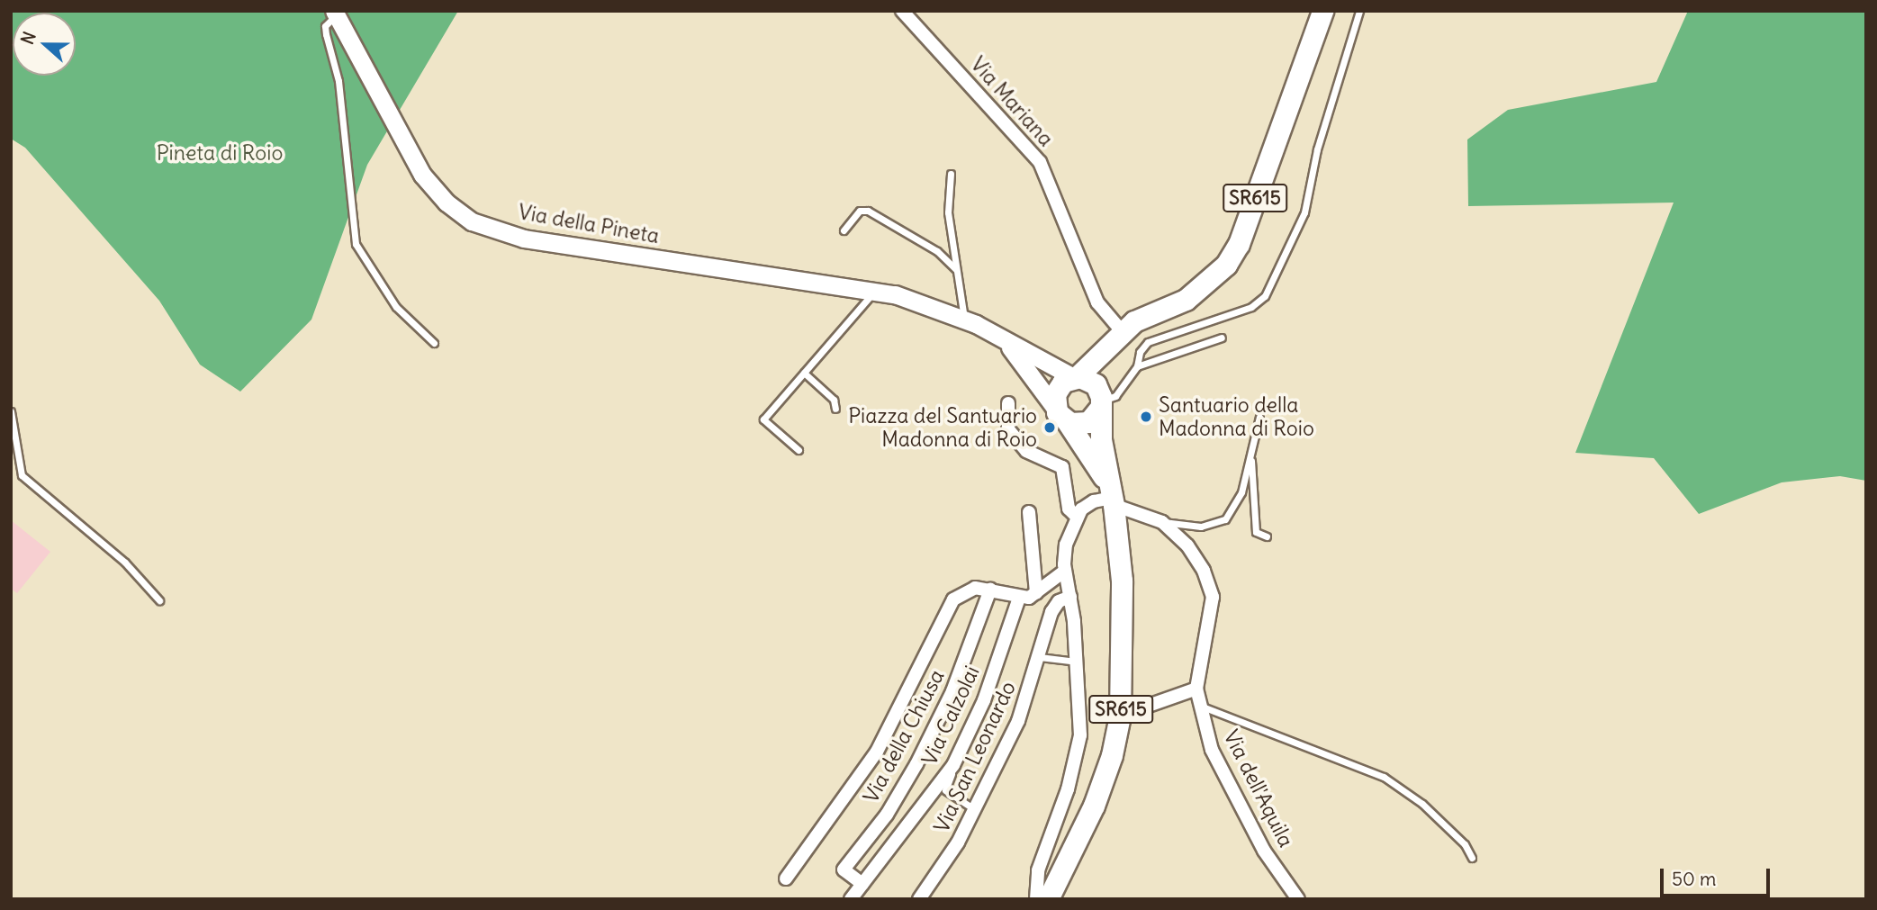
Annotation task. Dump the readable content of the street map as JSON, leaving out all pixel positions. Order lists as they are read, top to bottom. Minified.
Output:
{"streets":{"main road":["SR615","Via della Pineta"],"street":["Via Mariana","Via Calzolai","Via della Chiusa","Via San Leonardo","Via dell'Aquila"]},"crossings":[["Via Mariana","SR615"],["SR615","Via della Pineta"],["SR615","Via dell'Aquila"],["Via Calzolai","Via della Chiusa"]],"parks":["Pineta di Roio"],"places":["Santuario della Madonna di Roio","Piazza del Santuario Madonna di Roio"],"scale_bar":"50 m","north":"left"}
